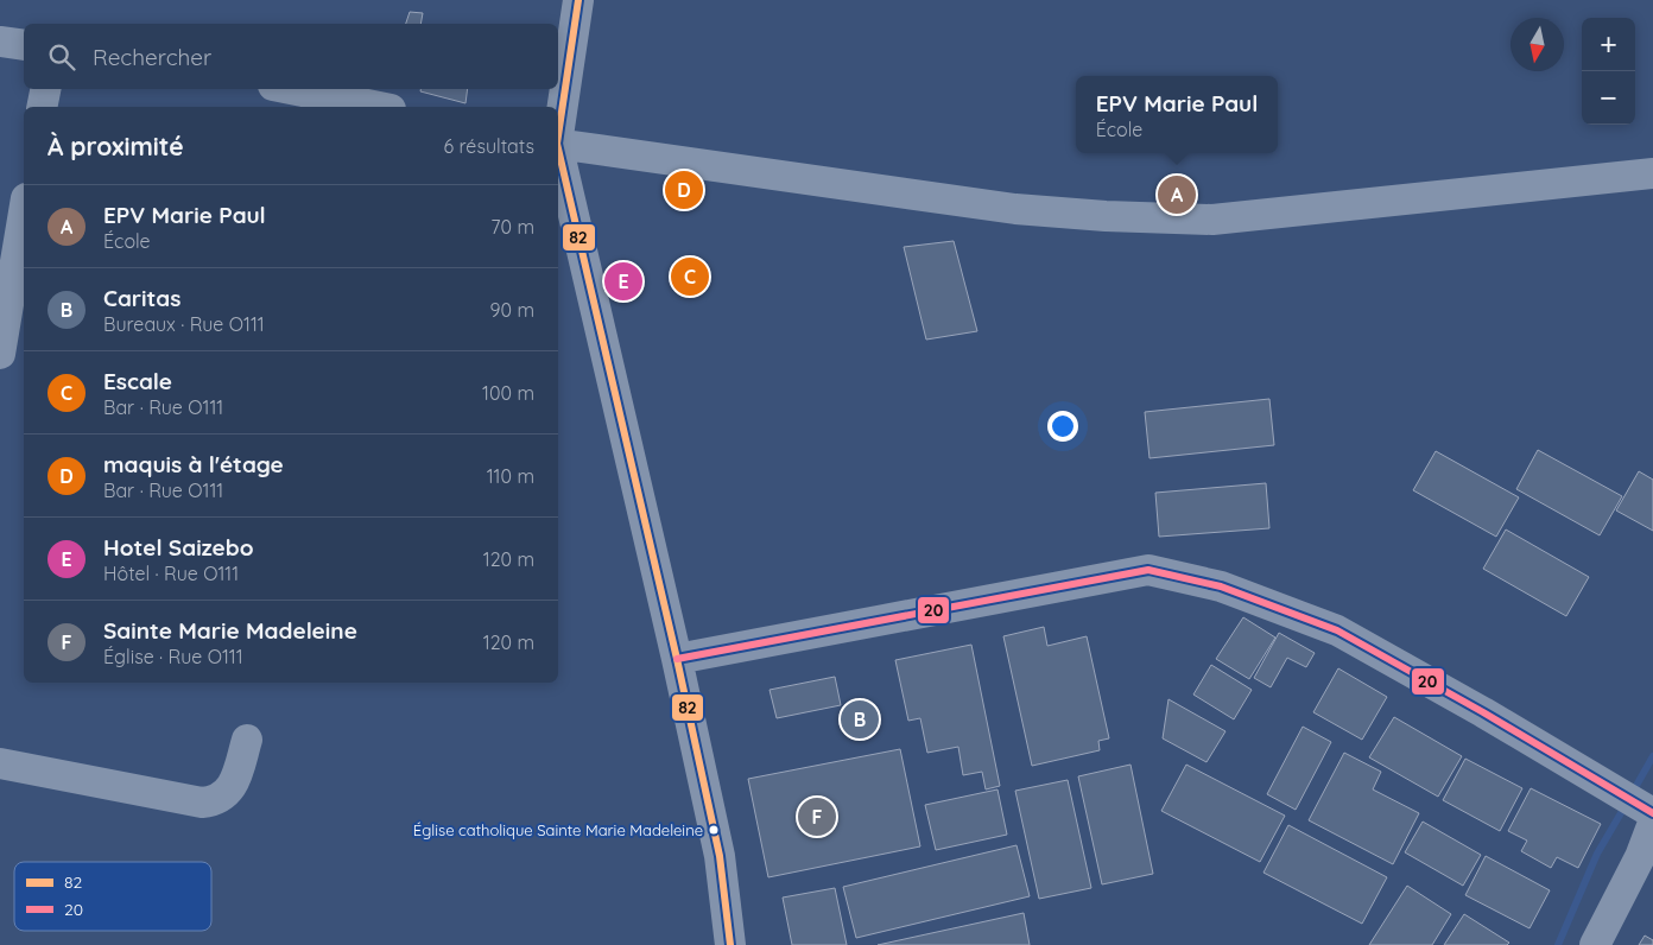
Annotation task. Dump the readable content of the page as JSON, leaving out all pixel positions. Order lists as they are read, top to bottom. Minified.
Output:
{"places":["Église catholique Sainte Marie Madeleine"],"lines":["transit line 82","transit line 20"],"legend":["82","20"],"north":"bottom","page":{"map_buttons":["+","−"],"search":"Rechercher","popup":["EPV Marie Paul","École"],"heading":["À proximité","6 résultats"],"pins":["D","A","C","E","B","F"],"list":[{"mark":"A","name":"EPV Marie Paul","note":"École","value":"70 m"},{"mark":"B","name":"Caritas","note":"Bureaux · Rue O111","value":"90 m"},{"mark":"C","name":"Escale","note":"Bar · Rue O111","value":"100 m"},{"mark":"D","name":"maquis à l'étage","note":"Bar · Rue O111","value":"110 m"},{"mark":"E","name":"Hotel Saizebo","note":"Hôtel · Rue O111","value":"120 m"},{"mark":"F","name":"Sainte Marie Madeleine","note":"Église · Rue O111","value":"120 m"}]}}
